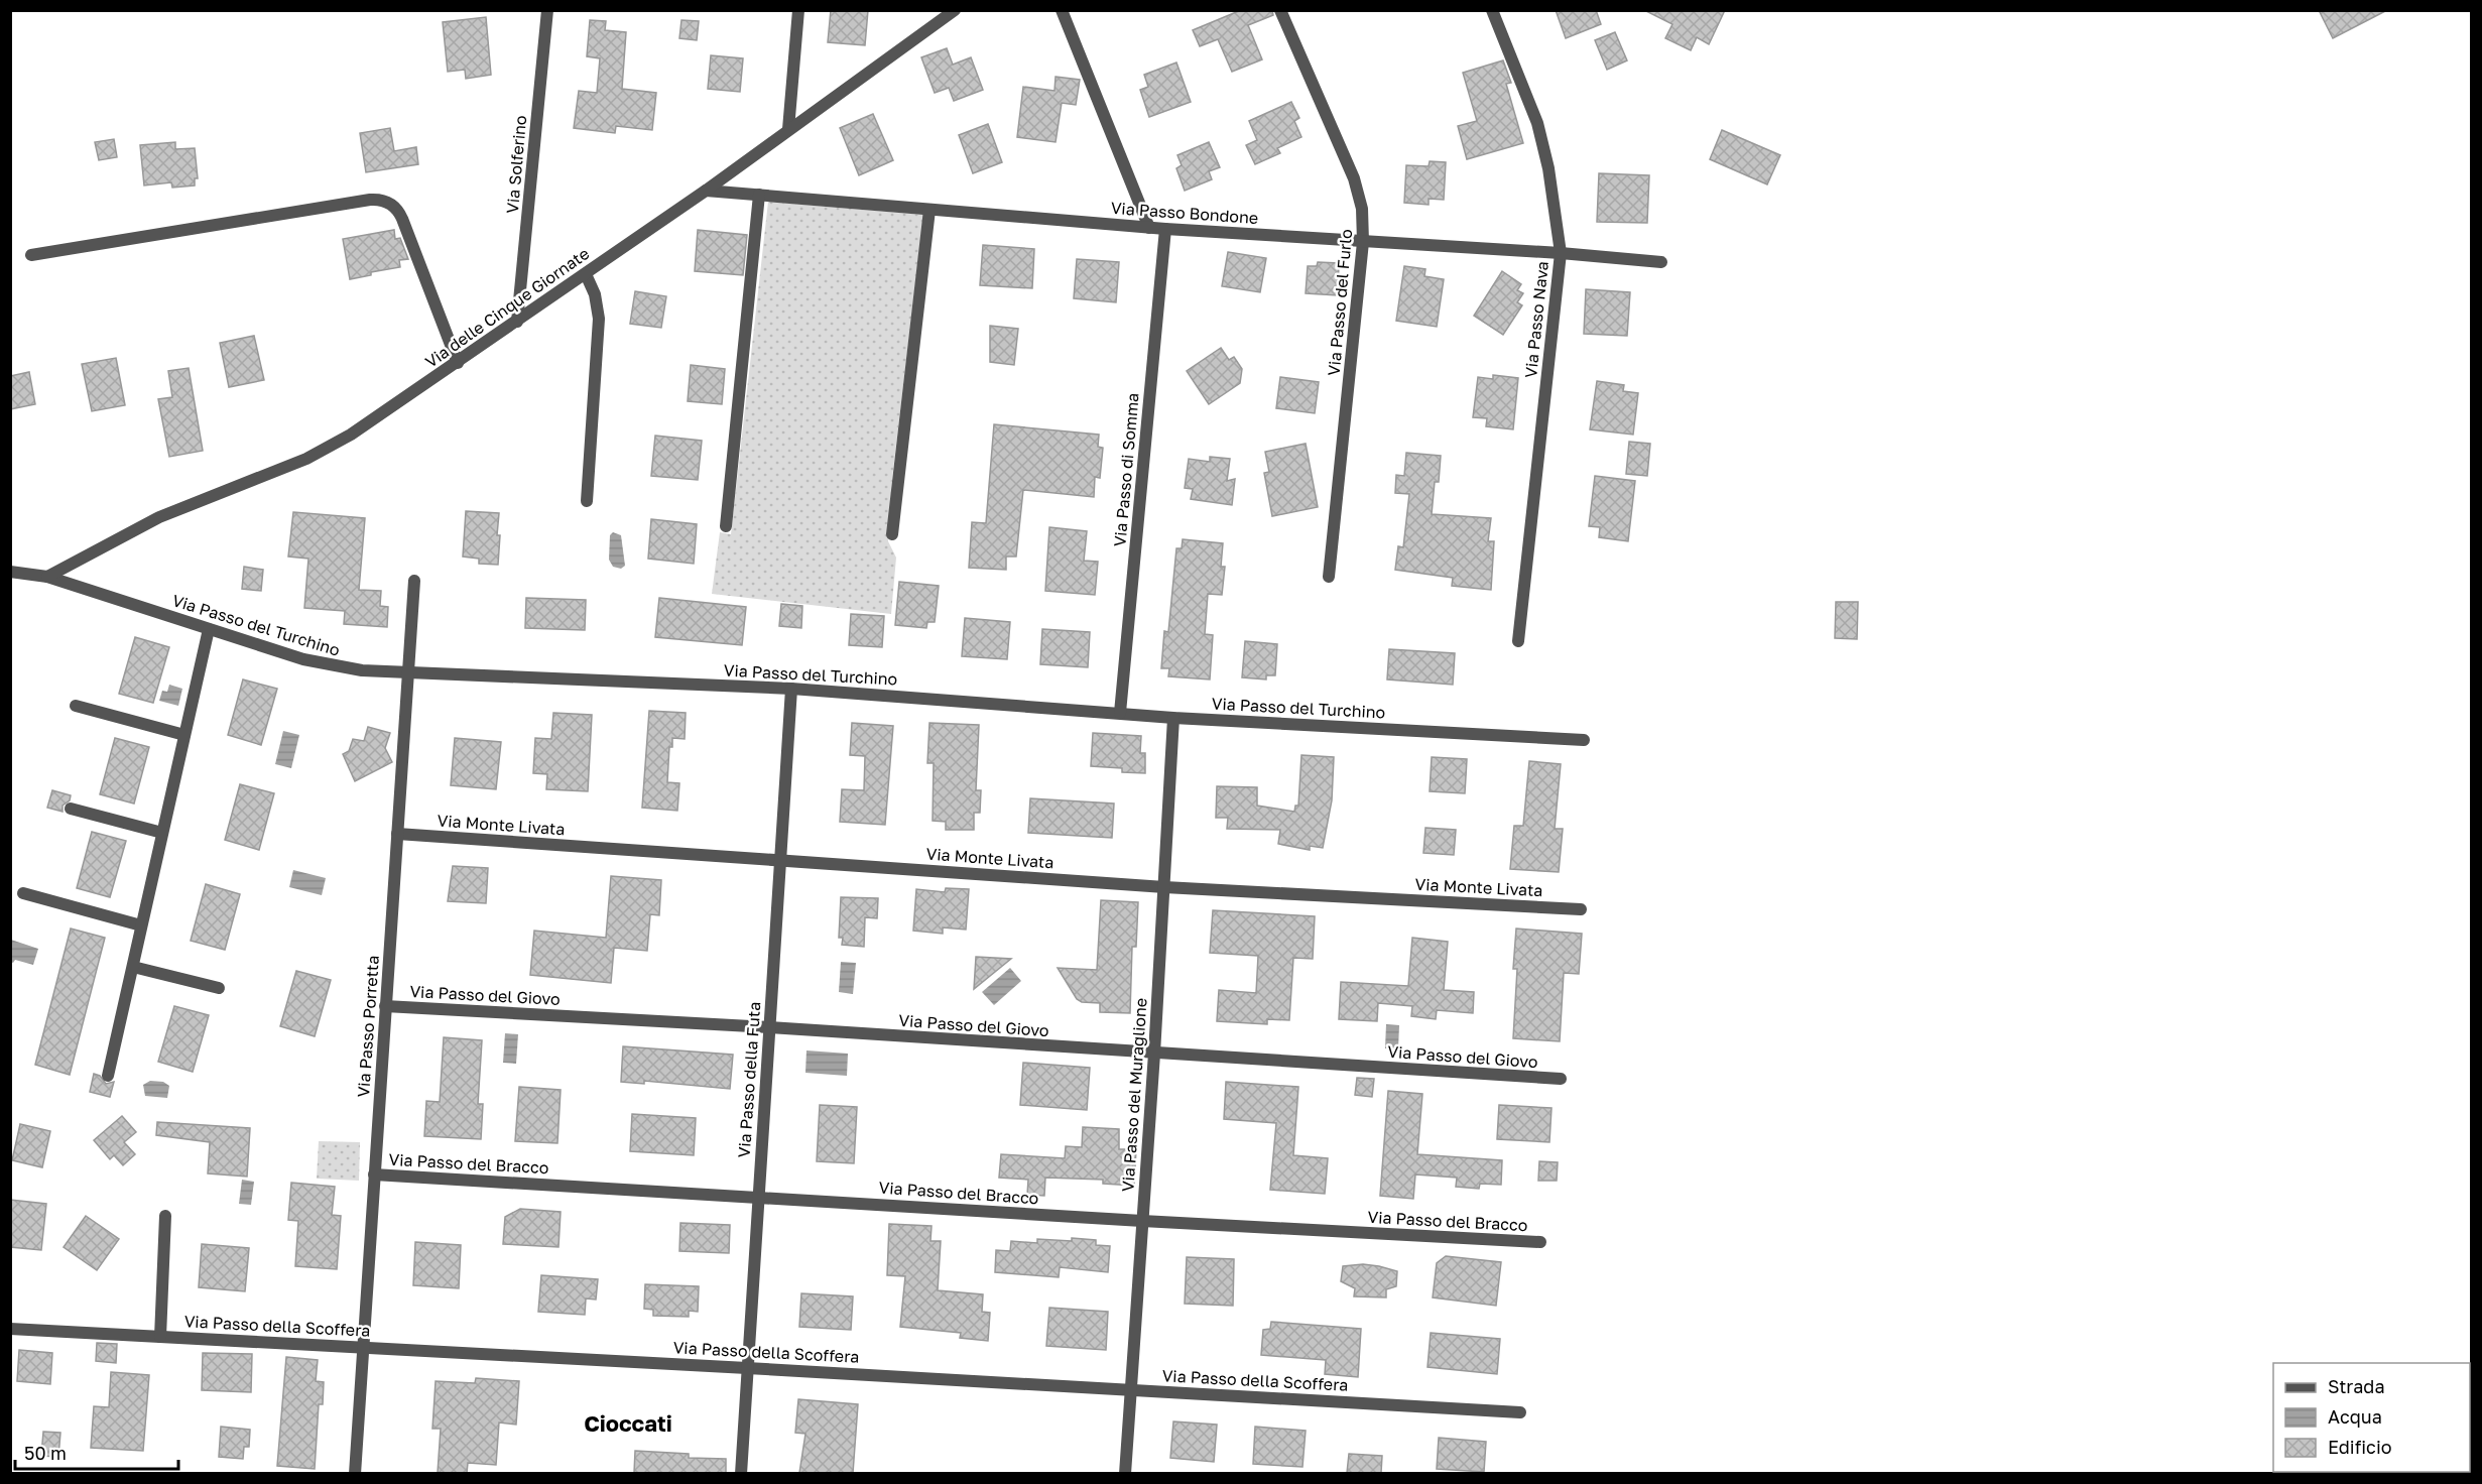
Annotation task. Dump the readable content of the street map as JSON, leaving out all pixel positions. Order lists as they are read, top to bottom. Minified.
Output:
{"streets":{"street":["Via Solferino","Via Passo Bondone","Via Passo del Furlo","Via delle Cinque Giornate","Via Passo Nava","Via Passo di Somma","Via Passo del Turchino","Via Monte Livata","Via Passo del Giovo","Via Passo Porretta","Via Passo della Futa","Via Passo del Muraglione","Via Passo del Bracco","Via Passo della Scoffera"]},"crossings":[["Via Solferino","Via delle Cinque Giornate"],["Via Passo Bondone","Via Passo del Furlo"],["Via Passo Bondone","Via delle Cinque Giornate"],["Via Passo Bondone","Via Passo Nava"],["Via Passo Bondone","Via Passo di Somma"],["Via delle Cinque Giornate","Via Passo del Turchino"],["Via Passo di Somma","Via Passo del Turchino"],["Via Passo del Turchino","Via Passo Porretta"],["Via Passo del Turchino","Via Passo della Futa"],["Via Passo del Turchino","Via Passo del Muraglione"],["Via Monte Livata","Via Passo Porretta"],["Via Monte Livata","Via Passo della Futa"],["Via Monte Livata","Via Passo del Muraglione"],["Via Passo del Giovo","Via Passo Porretta"],["Via Passo del Giovo","Via Passo della Futa"],["Via Passo del Giovo","Via Passo del Muraglione"],["Via Passo Porretta","Via Passo del Bracco"],["Via Passo Porretta","Via Passo della Scoffera"],["Via Passo della Futa","Via Passo del Bracco"],["Via Passo della Futa","Via Passo della Scoffera"],["Via Passo del Muraglione","Via Passo del Bracco"],["Via Passo del Muraglione","Via Passo della Scoffera"]],"districts":["Cioccati"],"legend":["Strada","Acqua","Edificio"],"scale_bar":"50 m"}
